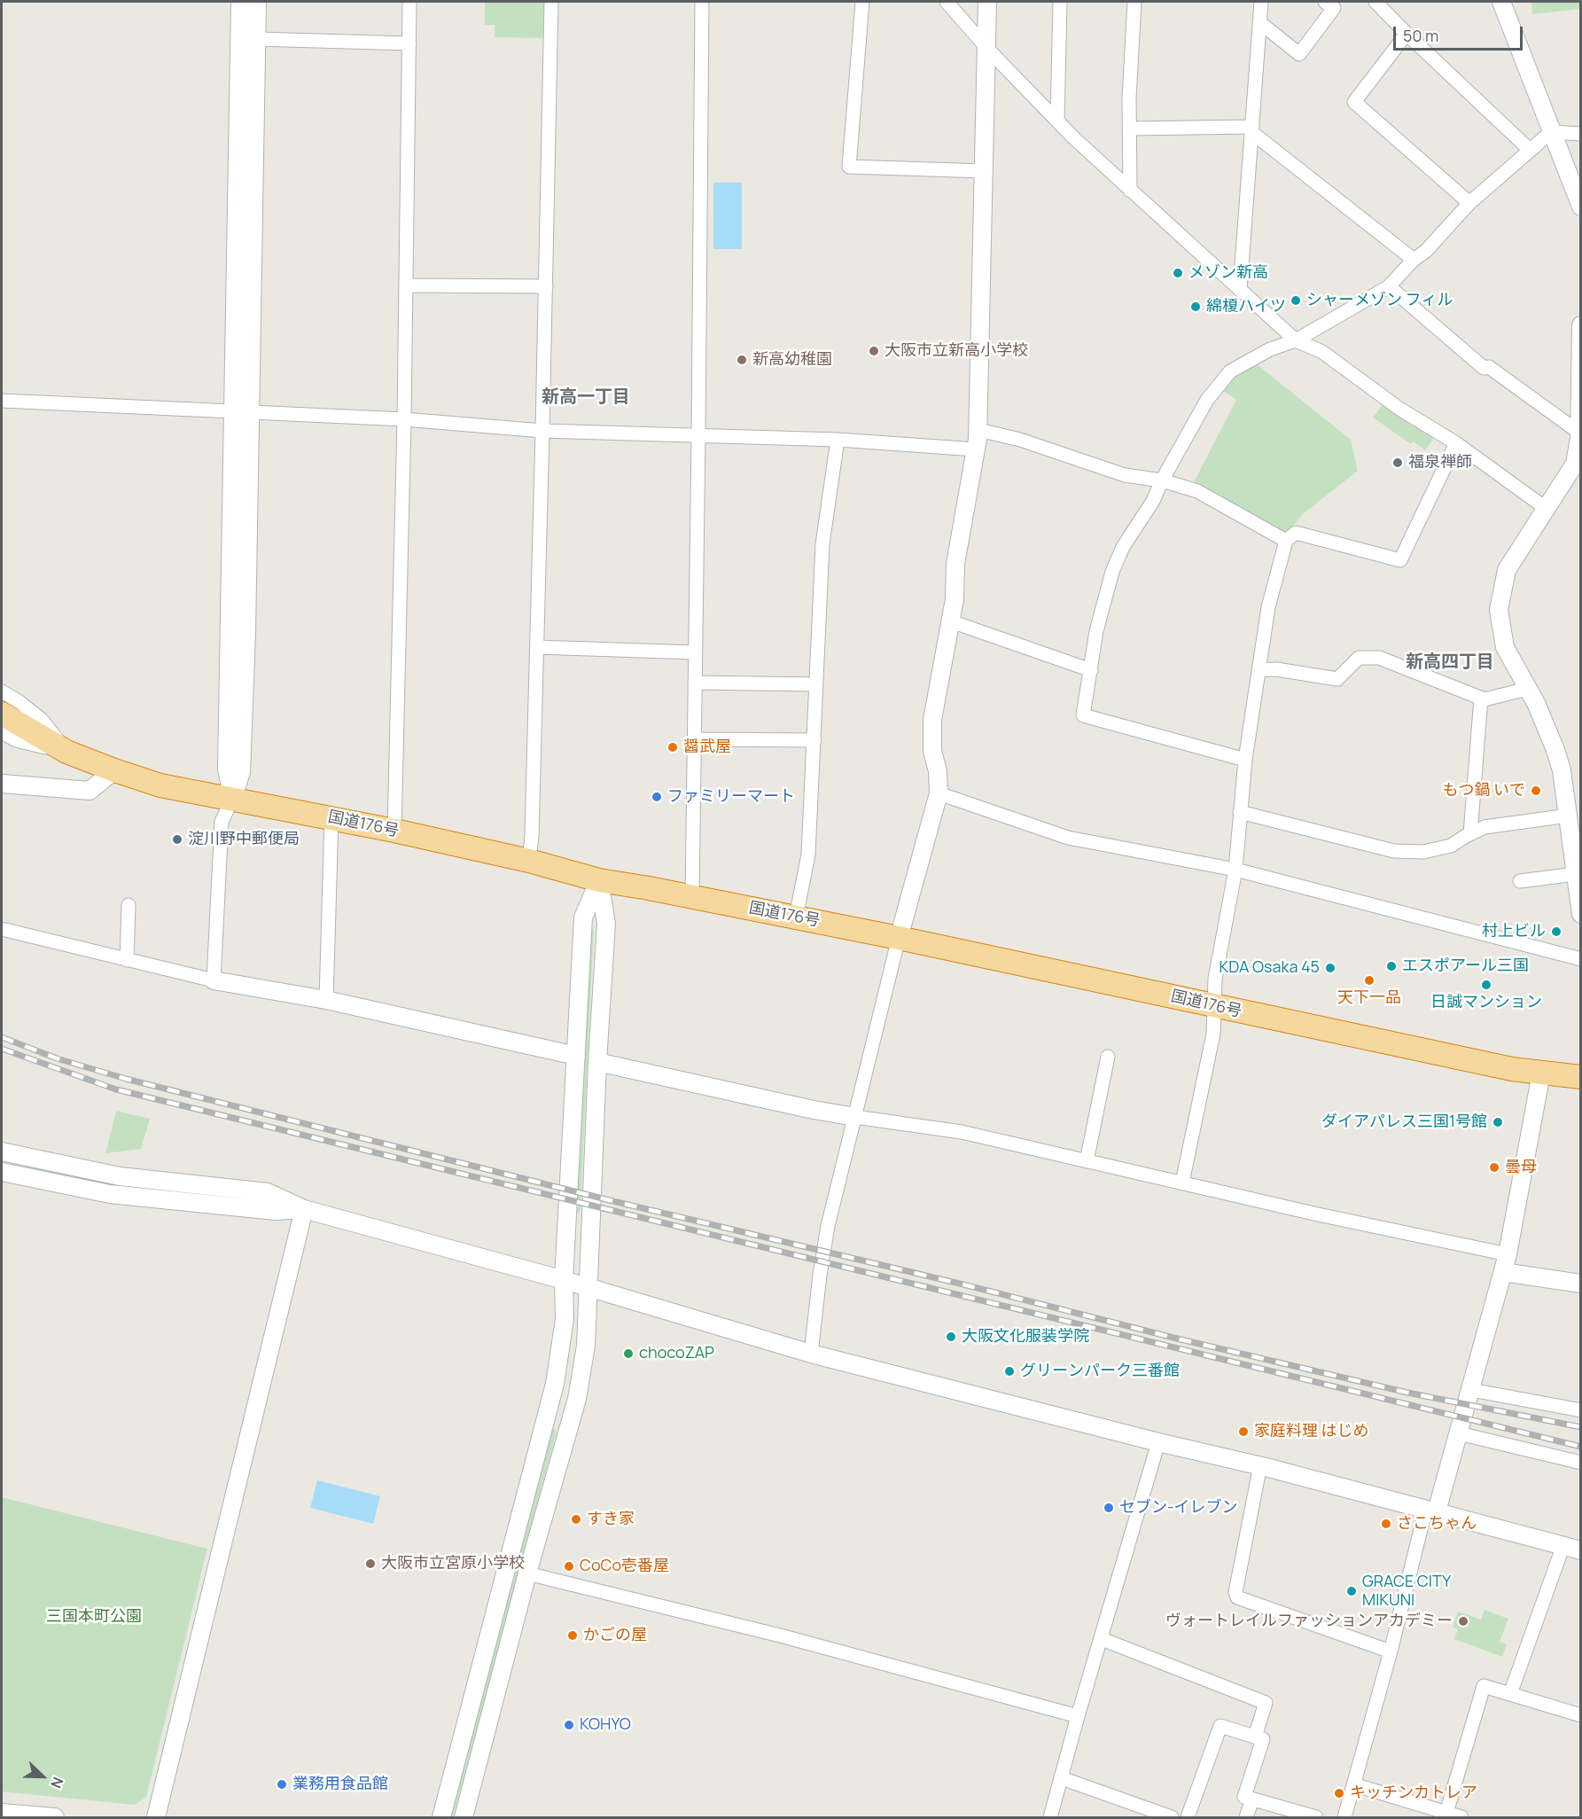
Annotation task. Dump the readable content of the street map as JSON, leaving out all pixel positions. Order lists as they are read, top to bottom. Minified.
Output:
{"streets":{"highway":["国道176号"]},"districts":["新高一丁目","新高四丁目"],"parks":["三国本町公園"],"places":["メゾン新高","シャーメゾン フィル","綿榎ハイツ","大阪市立新高小学校","新高幼稚園","福泉禅師","醤武屋","もつ鍋 いで","ファミリーマート","淀川野中郵便局","村上ビル","エスポアール三国","KDA Osaka 45","天下一品","日誠マンション","ダイアパレス三国1号館","曇母","大阪文化服装学院","chocoZAP","グリーンパーク三番館","家庭料理 はじめ","セブン-イレブン","すき家","さこちゃん","大阪市立宮原小学校","CoCo壱番屋","GRACE CITY MIKUNI","ヴォートレイルファッションアカデミー","かごの屋","KOHYO","業務用食品館","キッチンカトレア"],"scale_bar":"50 m","north":"bottom right"}
